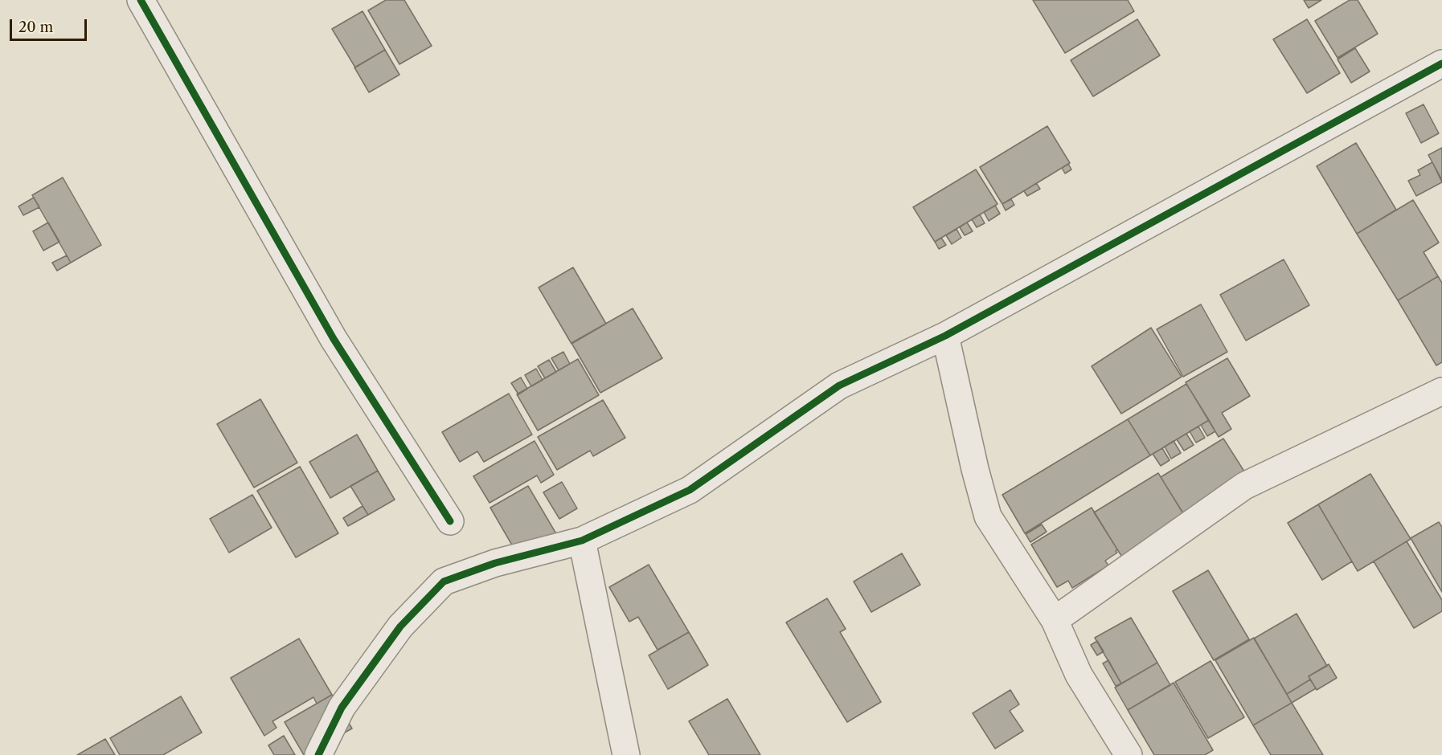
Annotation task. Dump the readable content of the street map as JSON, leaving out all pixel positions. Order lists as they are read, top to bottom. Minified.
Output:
{"scale_bar":"20 m"}
